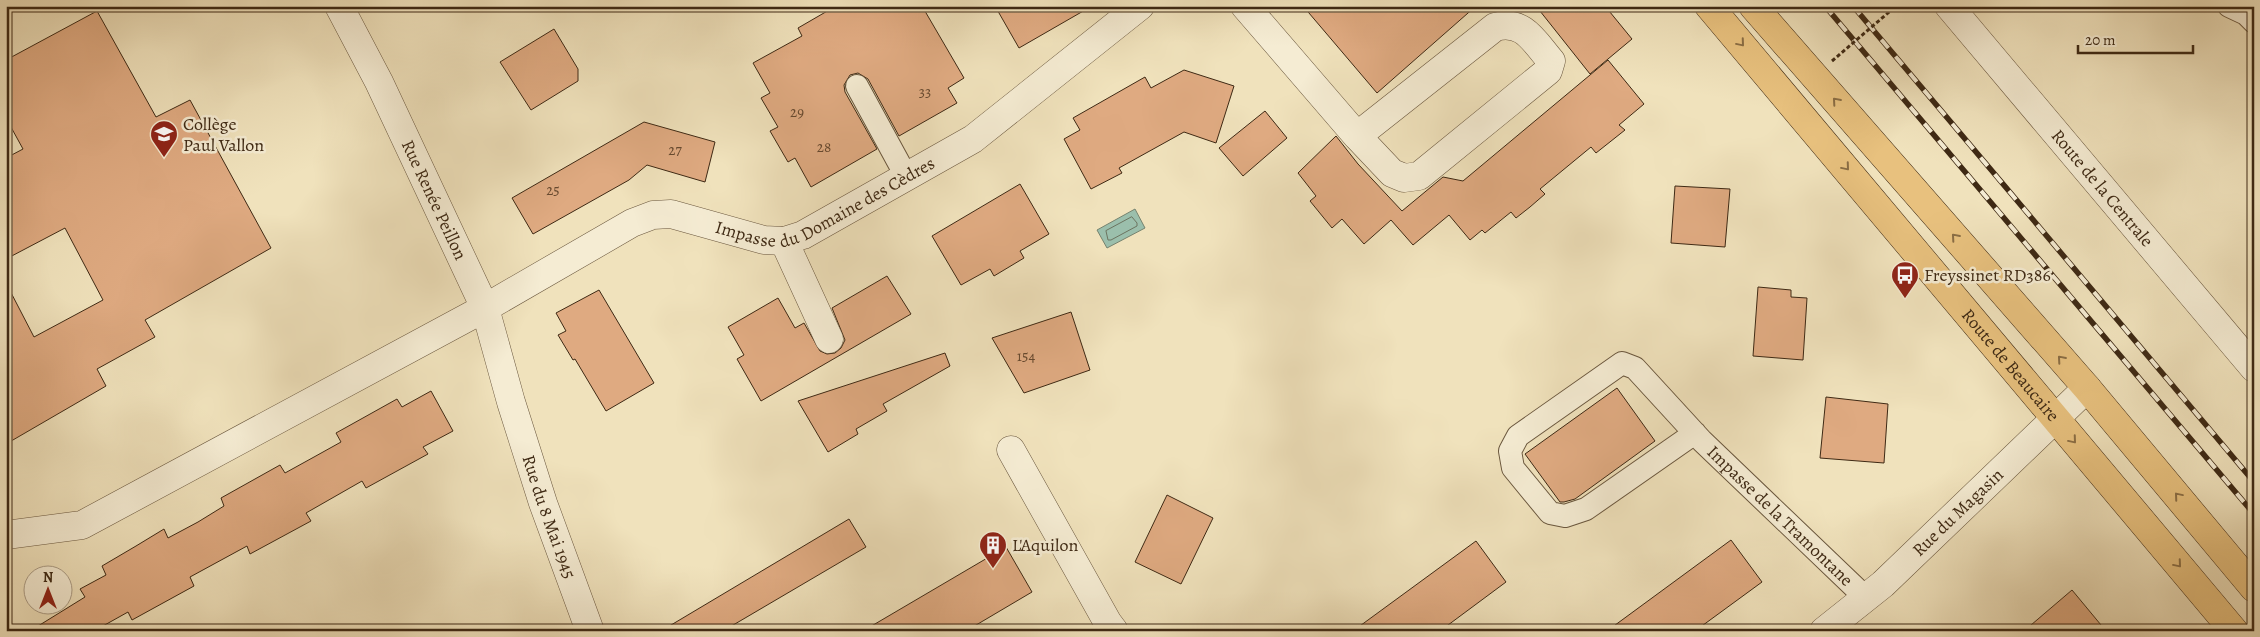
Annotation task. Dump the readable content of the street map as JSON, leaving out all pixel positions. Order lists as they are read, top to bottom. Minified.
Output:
{"streets":{"main road":["Route de Beaucaire"],"street":["Route de la Centrale","Impasse du Domaine des Cèdres","Rue Renée Peillon","Rue du Magasin","Rue du 8 Mai 1945"],"lane":["Impasse de la Tramontane"]},"crossings":[["Impasse du Domaine des Cèdres","Rue Renée Peillon"],["Rue Renée Peillon","Rue du 8 Mai 1945"],["Route de Beaucaire","Rue du Magasin"],["Rue du Magasin","Impasse de la Tramontane"]],"places":{"school or university":["Collège Paul Vallon"],"bus stop":["Freyssinet RD386"],"building":["L'Aquilon"]},"house_numbers":["33","29","28","27","25","154"],"scale_bar":"20 m","north":"top"}
